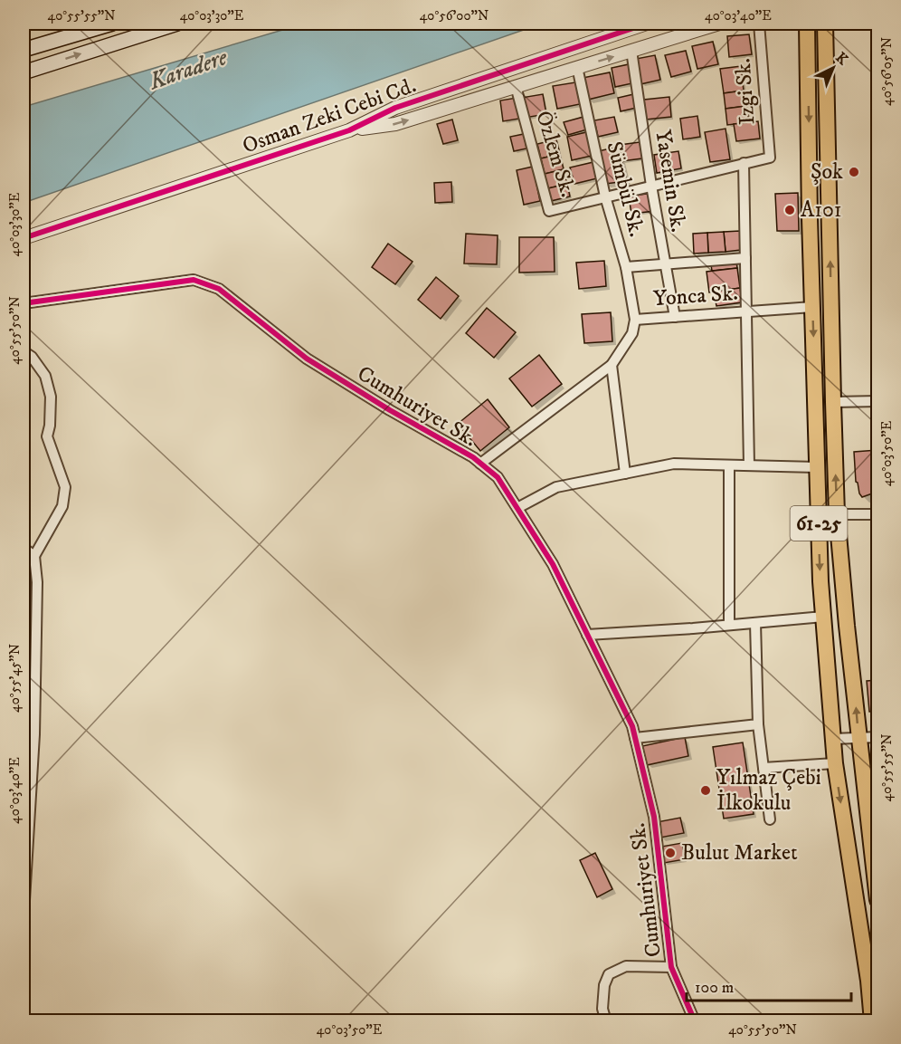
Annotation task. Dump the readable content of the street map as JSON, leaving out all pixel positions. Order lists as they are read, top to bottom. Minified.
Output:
{"streets":{"main road":["61-25"],"street":["Izgi Sk.","Osman Zeki Cebi Cd.","Özlem Sk.","Yasemin Sk.","Sümbül Sk.","Yonca Sk.","Cumhuriyet Sk."]},"crossings":[["Osman Zeki Cebi Cd.","Özlem Sk."],["Osman Zeki Cebi Cd.","Yasemin Sk."],["Osman Zeki Cebi Cd.","Sümbül Sk."],["Özlem Sk.","Sümbül Sk."],["Yasemin Sk.","Yonca Sk."],["Sümbül Sk.","Yonca Sk."],["Yonca Sk.","Cumhuriyet Sk."],["Yonca Sk.","61-25"]],"water":["Karadere"],"places":["Şok","A101","Yılmaz Çebi İlkokulu","Bulut Market"],"scale_bar":"100 m","north":"top right","coordinates":["40°55'55\"N","40°03'30\"E","40°56'00\"N","40°03'40\"E","40°56'05\"N","40°55'50\"N","40°03'50\"E","40°55'45\"N"]}
